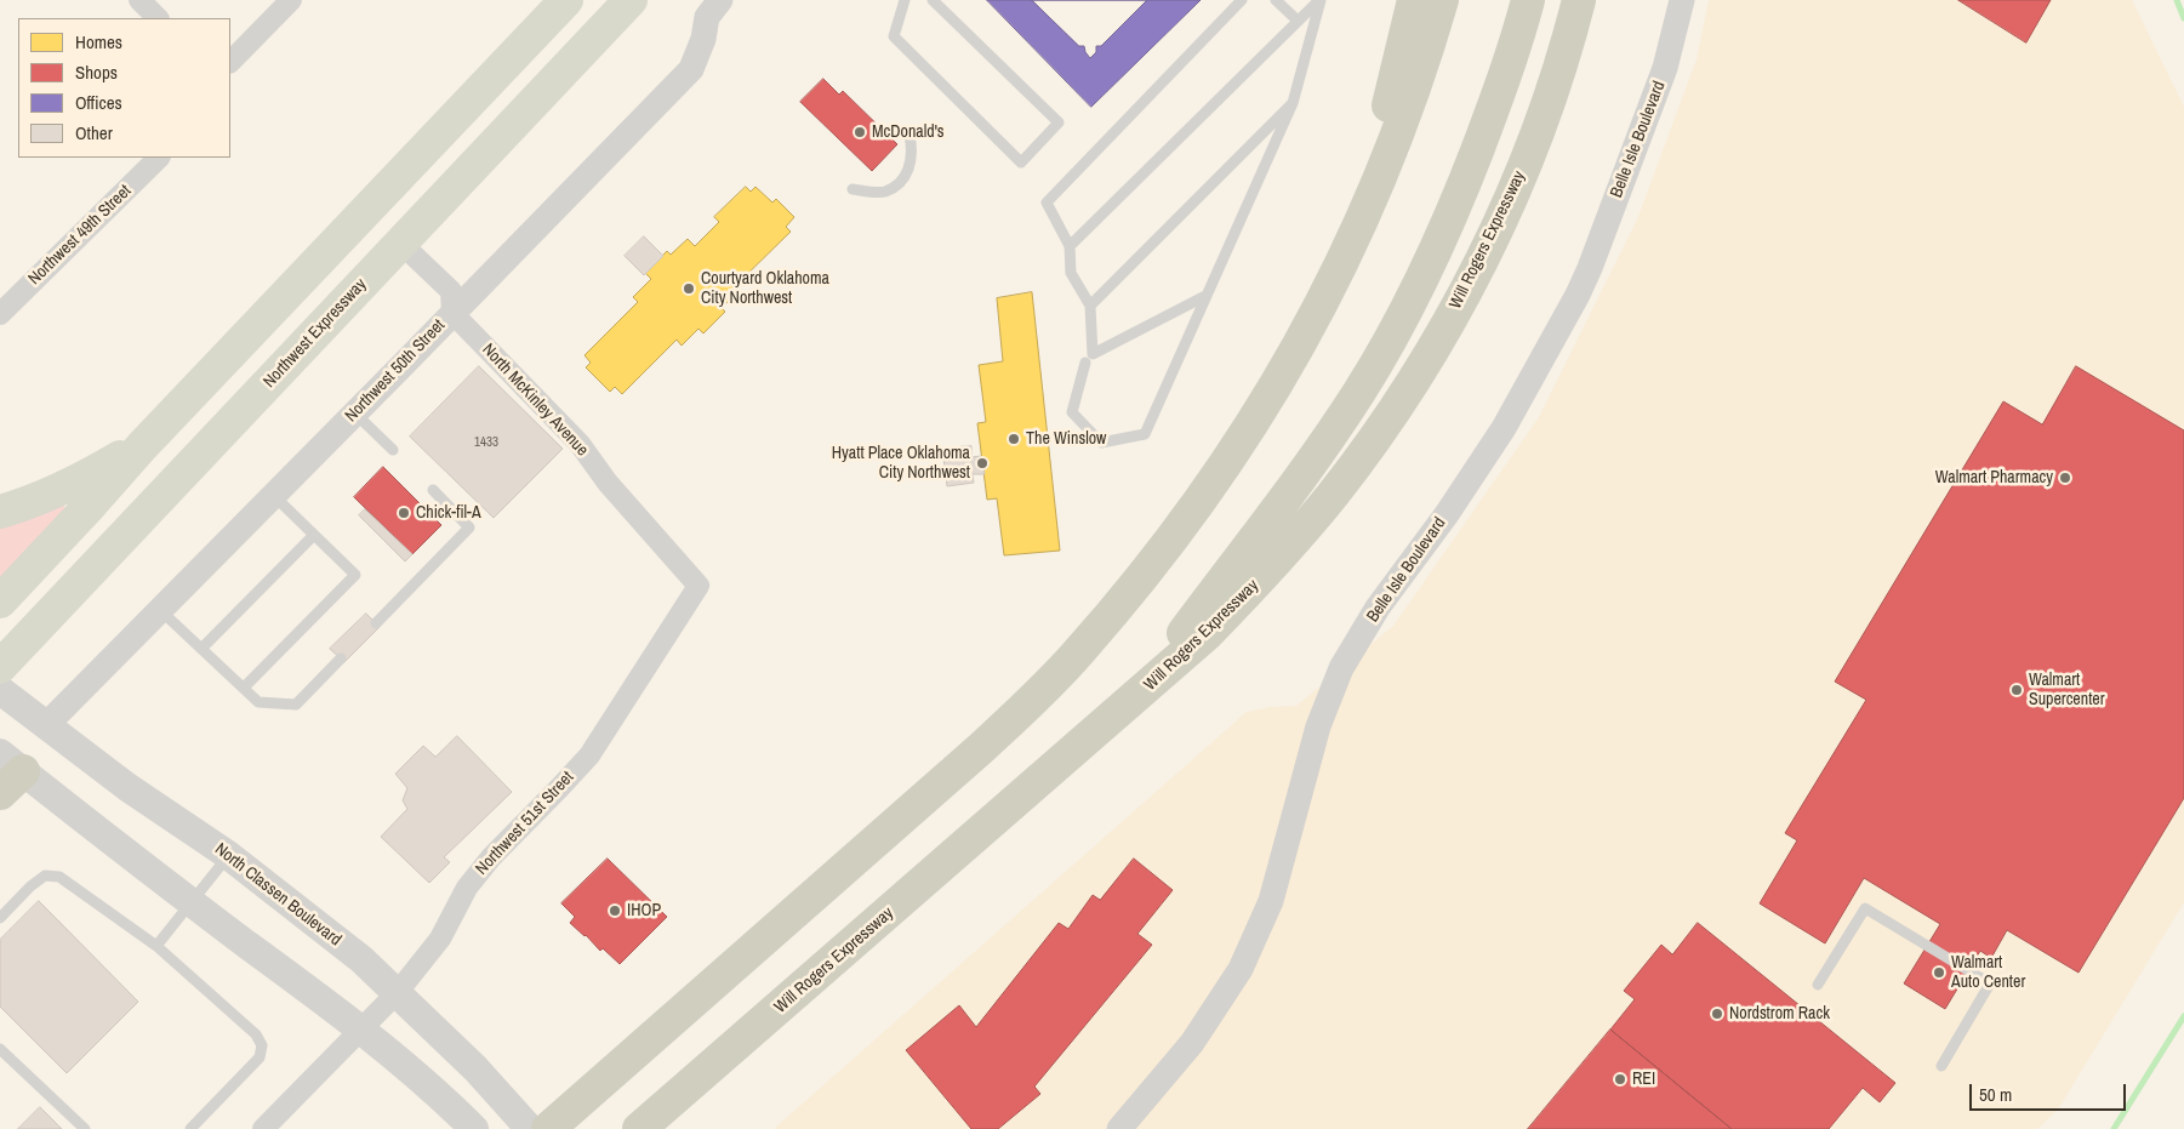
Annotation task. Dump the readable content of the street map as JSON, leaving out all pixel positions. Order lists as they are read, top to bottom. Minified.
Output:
{"streets":{"highway":["Will Rogers Expressway","Northwest Expressway"],"main road":["North Classen Boulevard"],"street":["Belle Isle Boulevard","Northwest 49th Street","Northwest 50th Street","North McKinley Avenue","Northwest 51st Street"]},"crossings":[["Northwest Expressway","North McKinley Avenue"],["Northwest 50th Street","North McKinley Avenue"],["Northwest 50th Street","North Classen Boulevard"],["North McKinley Avenue","Northwest 51st Street"],["Northwest 51st Street","North Classen Boulevard"]],"places":["McDonald's","Courtyard Oklahoma City Northwest","The Winslow","Hyatt Place Oklahoma City Northwest","Walmart Pharmacy","Chick-fil-A","Walmart Supercenter","IHOP","Walmart Auto Center","Nordstrom Rack","REI"],"house_numbers":["1433"],"legend":["Homes","Shops","Offices","Other"],"scale_bar":"50 m"}
